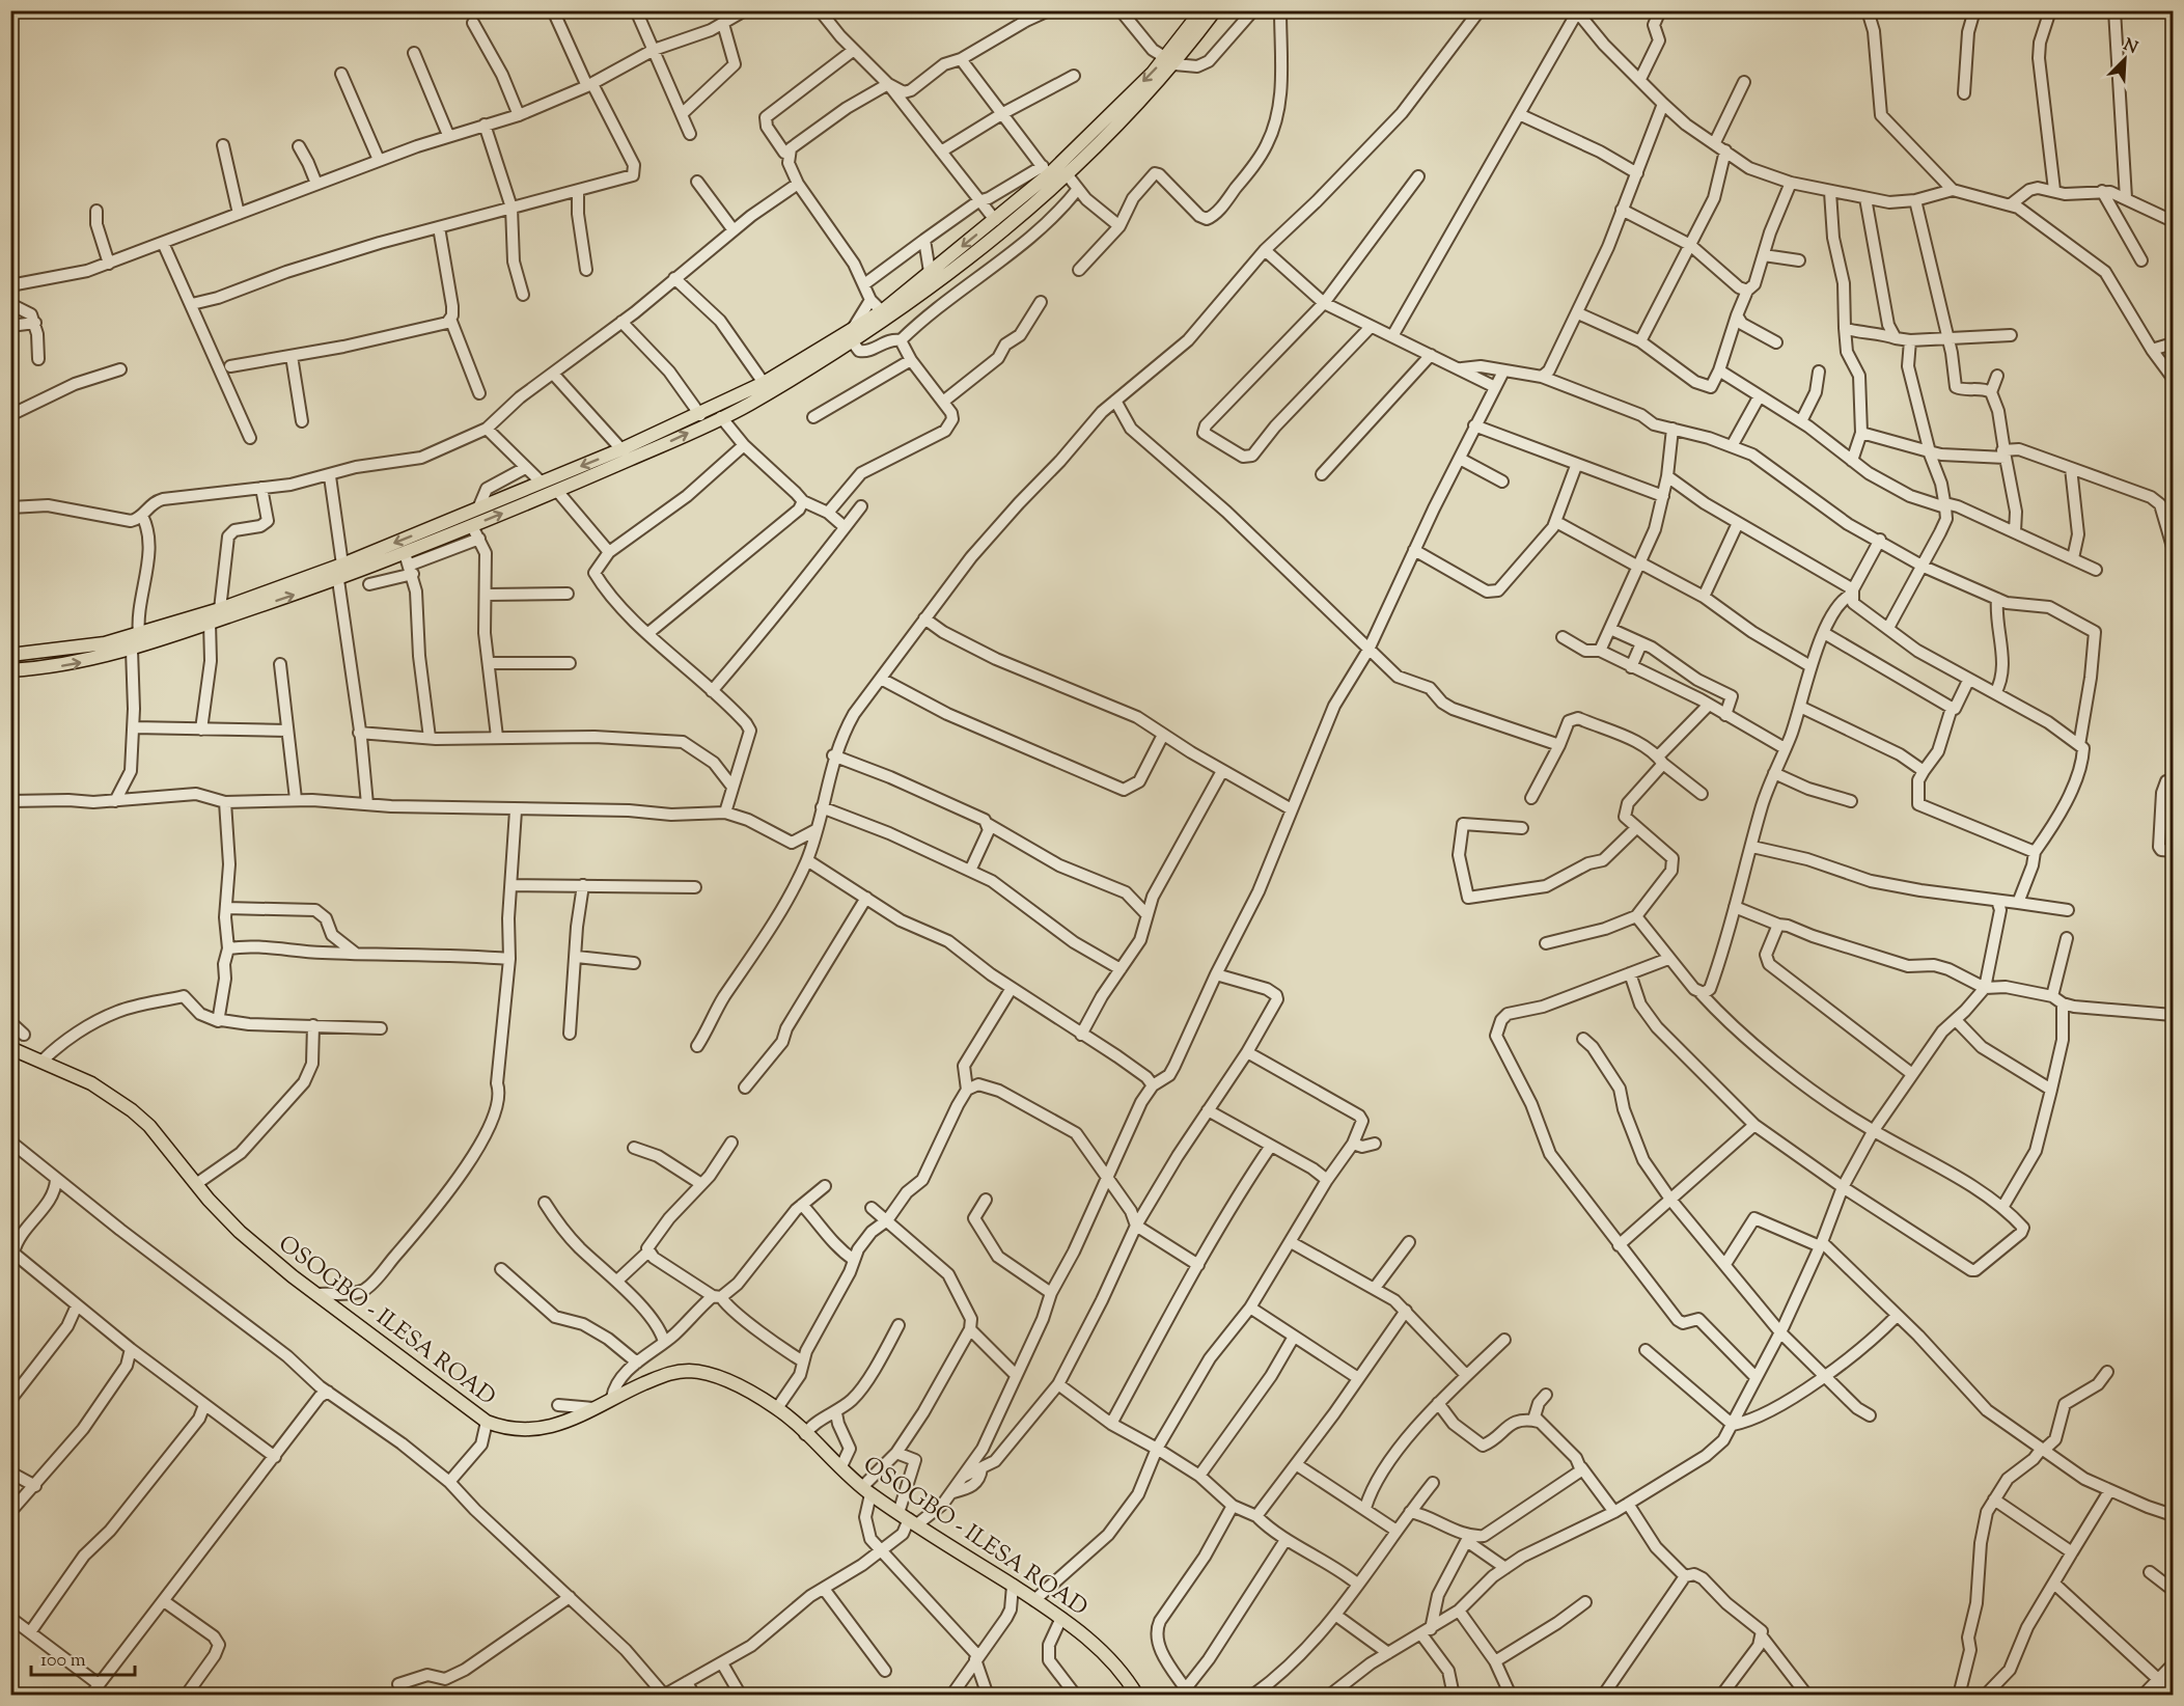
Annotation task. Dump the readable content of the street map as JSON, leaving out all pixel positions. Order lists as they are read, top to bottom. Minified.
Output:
{"streets":{"main road":["OSOGBO - ILESA ROAD"]},"scale_bar":"100 m","north":"top right"}
